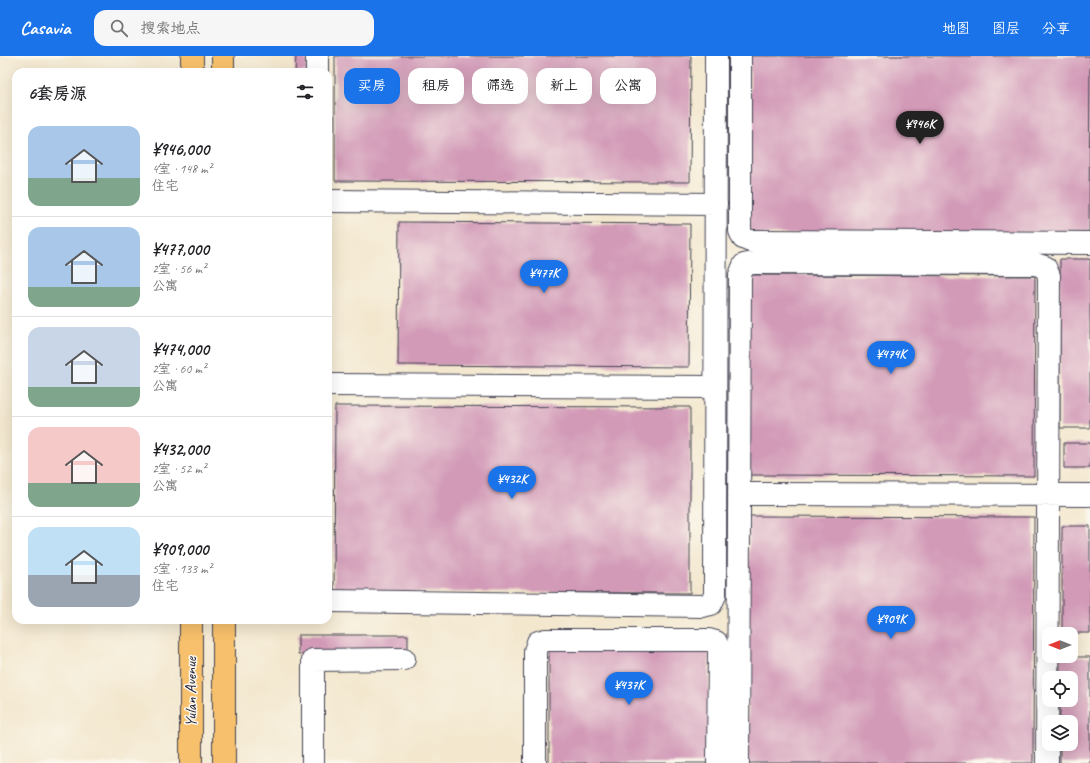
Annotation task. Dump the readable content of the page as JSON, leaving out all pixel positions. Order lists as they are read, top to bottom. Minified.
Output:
{"streets":{"main road":["Yulan Avenue"]},"north":"left","page":{"header":"Casavia","search":"搜索地点","nav":["地图","图层","分享"],"chip":["买房","租房","筛选","新上","公寓"],"heading":"6套房源","price":["¥946K","¥477K","¥474K","¥432K","¥909K","¥437K"],"list":[{"name":"¥946,000","note":"4室 · 148 m² · 住宅"},{"name":"¥477,000","note":"2室 · 56 m² · 公寓"},{"name":"¥474,000","note":"2室 · 60 m² · 公寓"},{"name":"¥432,000","note":"2室 · 52 m² · 公寓"},{"name":"¥909,000","note":"5室 · 133 m² · 住宅"}]}}
